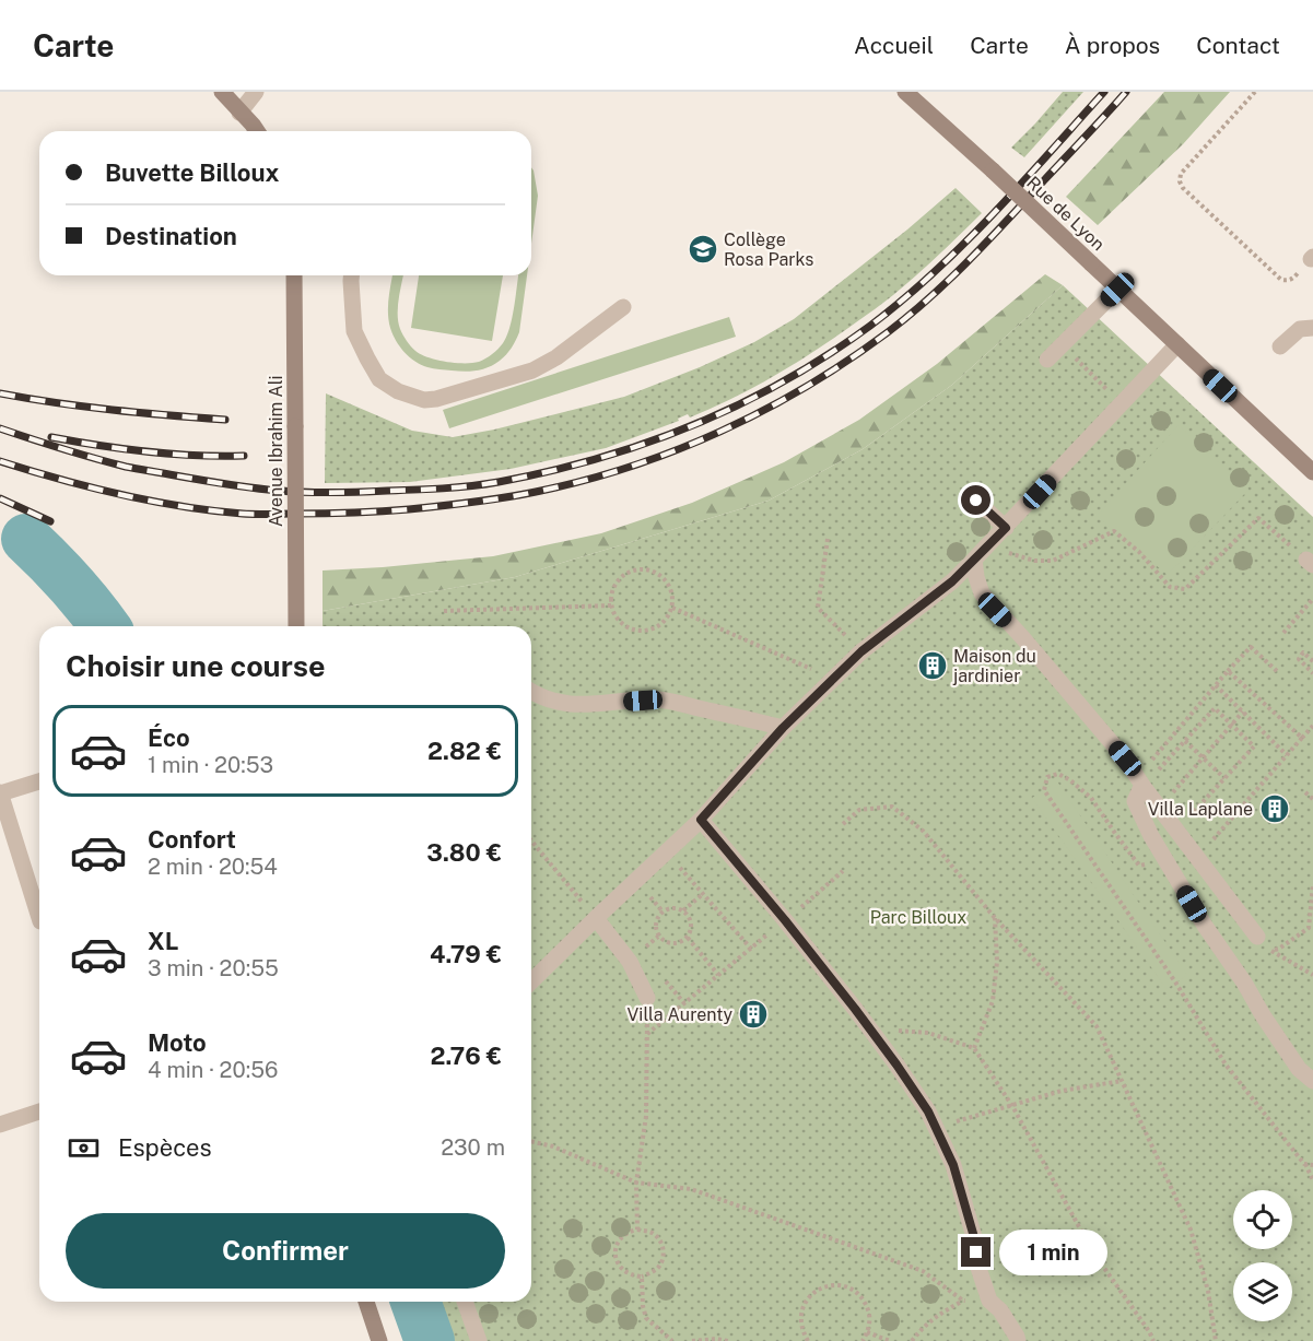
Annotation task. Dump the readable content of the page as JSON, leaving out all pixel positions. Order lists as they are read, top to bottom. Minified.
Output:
{"streets":{"street":["Rue de Lyon","Avenue Ibrahim Ali"]},"parks":["Parc Billoux"],"places":{"school or university":["Collège Rosa Parks"],"building":["Maison du jardinier","Villa Laplane","Villa Aurenty"]},"page":{"header":"Carte","nav":["Accueil","Carte","À propos","Contact"],"banner":["Buvette Billoux","Destination"],"heading":"Choisir une course","list":[{"name":"Éco","note":"1 min · 20:53","value":"2.82 €"},{"name":"Confort","note":"2 min · 20:54","value":"3.80 €"},{"name":"XL","note":"3 min · 20:55","value":"4.79 €"},{"name":"Moto","note":"4 min · 20:56","value":"2.76 €"}],"pay":["Espèces","230 m"],"buttons":"Confirmer","bubble":"1 min"}}
